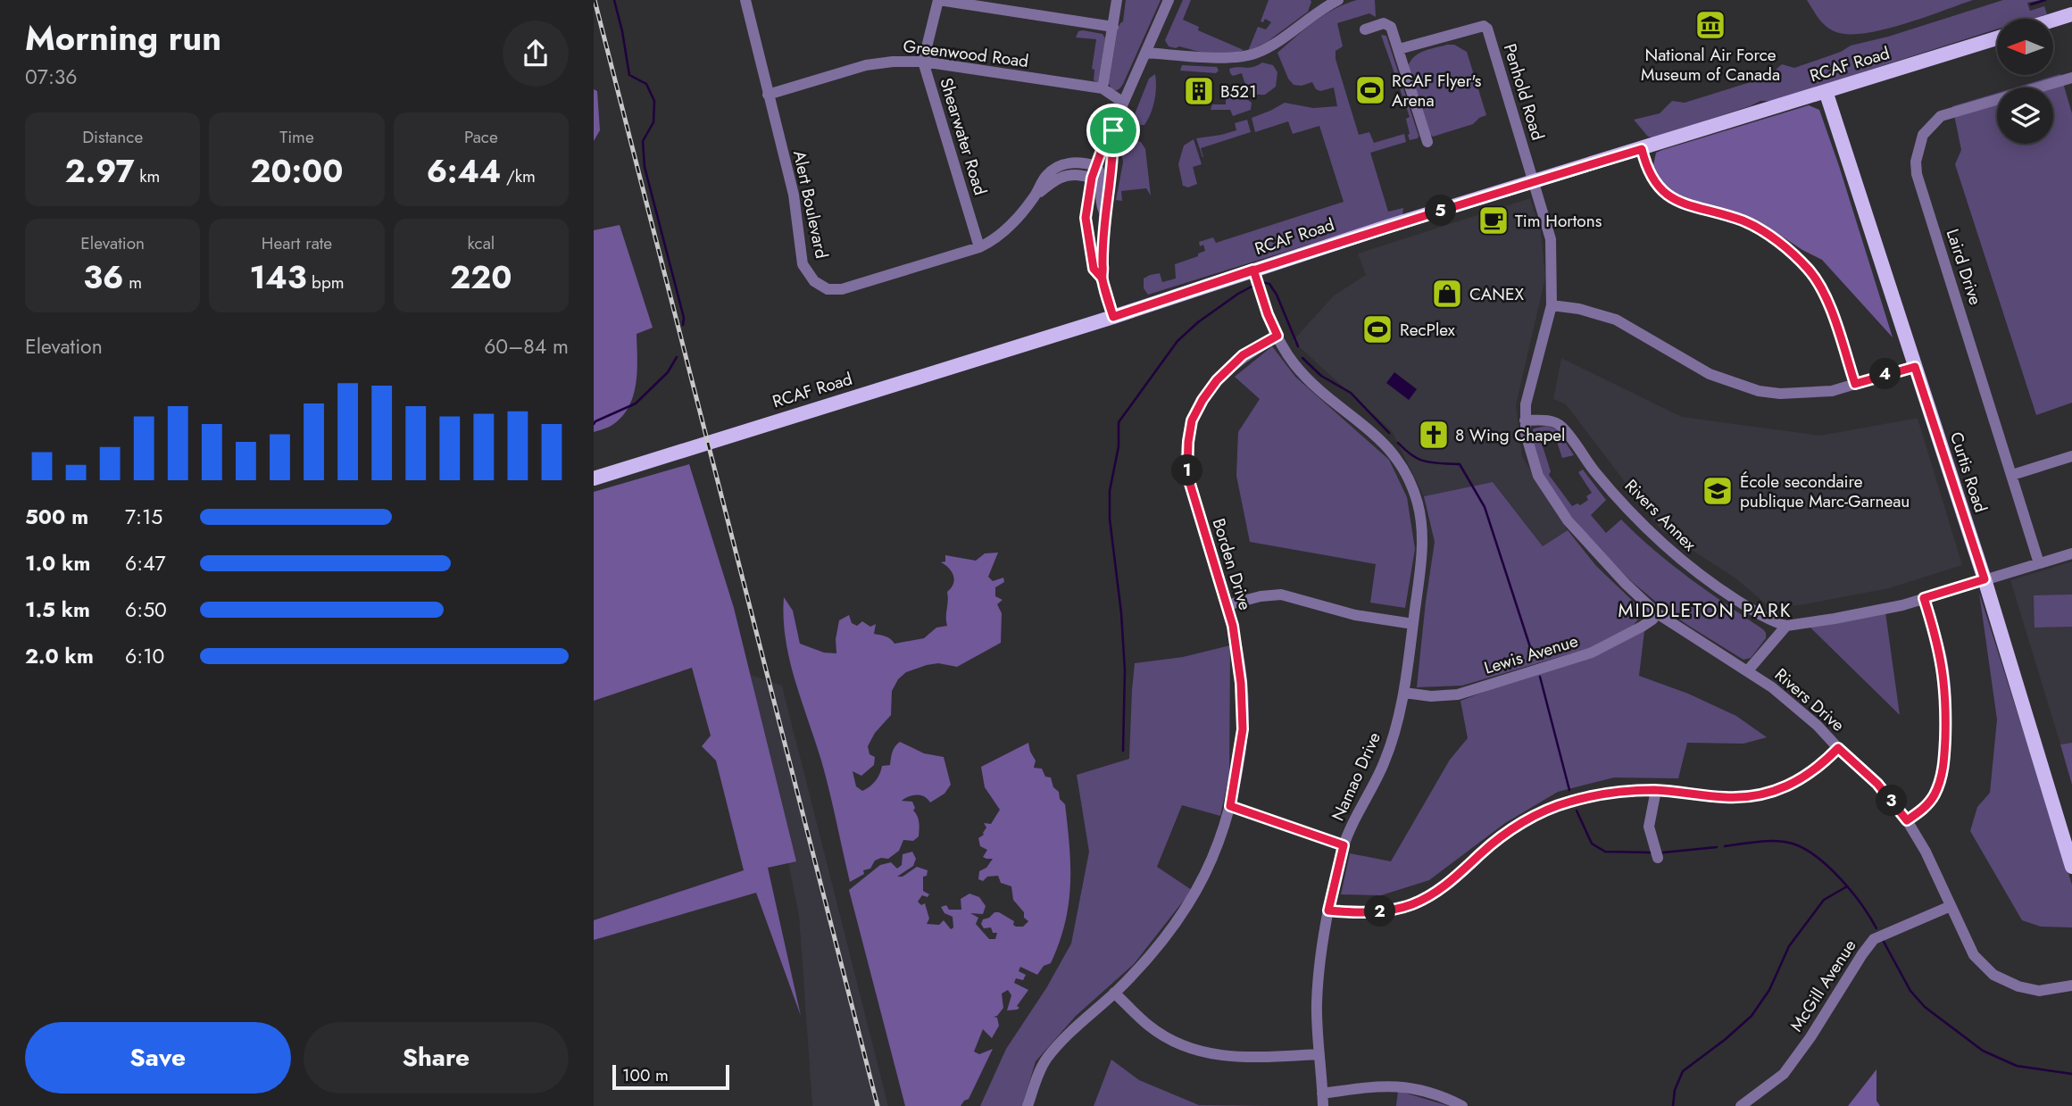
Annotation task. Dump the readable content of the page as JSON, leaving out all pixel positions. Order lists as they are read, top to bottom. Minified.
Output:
{"streets":{"main road":["RCAF Road","Curtis Road"],"street":["Greenwood Road","Penhold Road","Shearwater Road","Alert Boulevard","Laird Drive","Rivers Annex","Borden Drive","Lewis Avenue","Rivers Drive","Namao Drive","McGill Avenue"]},"crossings":[["Greenwood Road","Shearwater Road"],["Greenwood Road","Alert Boulevard"],["RCAF Road","Penhold Road"],["RCAF Road","Curtis Road"],["RCAF Road","Rivers Drive"],["RCAF Road","Namao Drive"],["Penhold Road","Rivers Drive"],["Shearwater Road","Alert Boulevard"],["Rivers Annex","Rivers Drive"],["Borden Drive","Namao Drive"],["Lewis Avenue","Rivers Drive"],["Lewis Avenue","Namao Drive"],["Rivers Drive","McGill Avenue"]],"districts":["MIDDLETON PARK"],"places":{"museum":["National Air Force Museum of Canada"],"sports":["RCAF Flyer's Arena","RecPlex"],"building":["B521"],"cafe":["Tim Hortons"],"shop":["CANEX"],"church":["8 Wing Chapel"],"school or university":["École secondaire publique Marc-Garneau"]},"scale_bar":"100 m","north":"left","page":{"heading":["Morning run","07:36"],"stats":[["Distance","2.97 km"],["Time","20:00"],["Pace","6:44 /km"],["Elevation","36 m"],["Heart rate","143 bpm"],["kcal","220"]],"pins":["5","4","1","3","2"],"chart":["Elevation","60–84 m"],"list":[{"name":"500 m","note":"7:15"},{"name":"1.0 km","note":"6:47"},{"name":"1.5 km","note":"6:50"},{"name":"2.0 km","note":"6:10"}],"buttons":["Save","Share"],"scale":"100 m"}}
